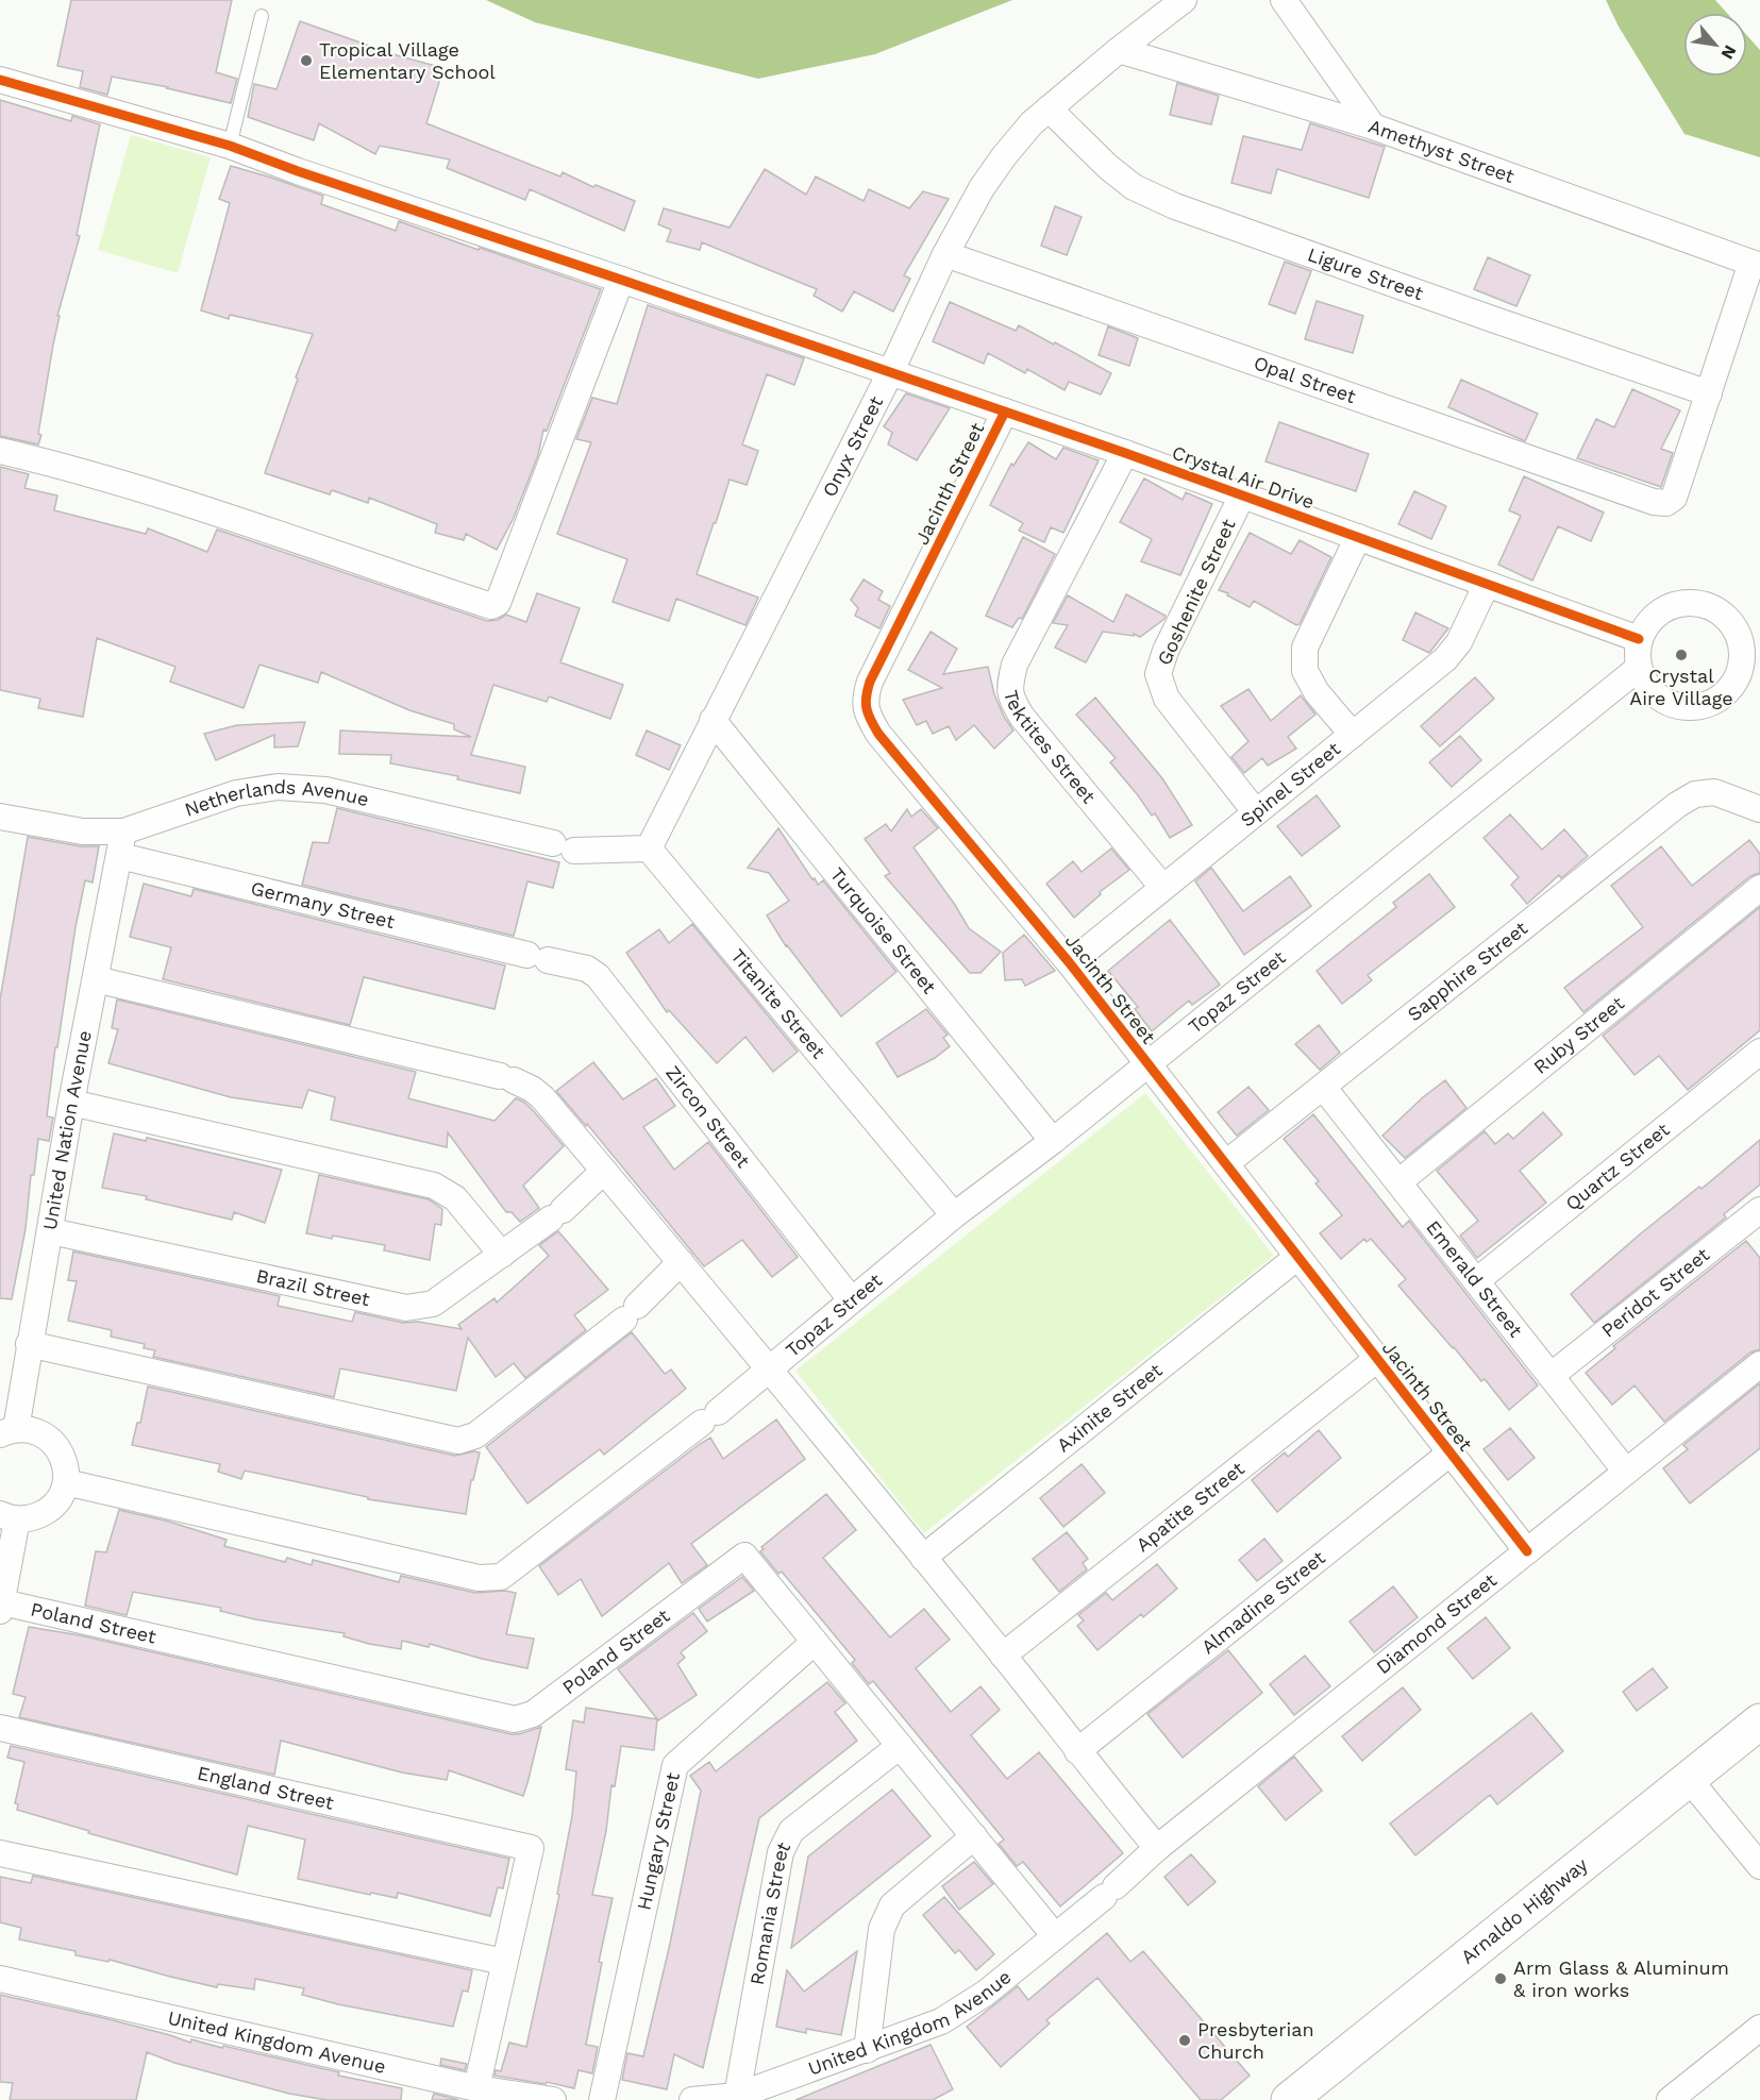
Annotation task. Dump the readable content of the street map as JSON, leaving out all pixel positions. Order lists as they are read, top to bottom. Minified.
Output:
{"streets":{"main road":["Arnaldo Highway"],"street":["Amethyst Street","Ligure Street","Opal Street","Onyx Street","Crystal Air Drive","Jacinth Street","Goshenite Street","Tektites Street","Spinel Street","Netherlands Avenue","Germany Street","Turquoise Street","Sapphire Street","Topaz Street","Titanite Street","Ruby Street","Zircon Street","United Nation Avenue","Quartz Street","Emerald Street","Brazil Street","Peridot Street","Axinite Street","Apatite Street","Almadine Street","Poland Street","Diamond Street","England Street","Hungary Street","Romania Street","United Kingdom Avenue"]},"crossings":[["Amethyst Street","Onyx Street"],["Ligure Street","Opal Street"],["Ligure Street","Onyx Street"],["Opal Street","Onyx Street"],["Onyx Street","Crystal Air Drive"],["Onyx Street","Netherlands Avenue"],["Onyx Street","Turquoise Street"],["Onyx Street","Titanite Street"],["Crystal Air Drive","Jacinth Street"],["Crystal Air Drive","Goshenite Street"],["Crystal Air Drive","Tektites Street"],["Crystal Air Drive","Spinel Street"],["Crystal Air Drive","Topaz Street"],["Jacinth Street","Spinel Street"],["Jacinth Street","Sapphire Street"],["Jacinth Street","Topaz Street"],["Jacinth Street","Axinite Street"],["Jacinth Street","Apatite Street"],["Jacinth Street","Almadine Street"],["Jacinth Street","Diamond Street"],["Goshenite Street","Spinel Street"],["Tektites Street","Spinel Street"],["Netherlands Avenue","Germany Street"],["Netherlands Avenue","Titanite Street"],["Netherlands Avenue","United Nation Avenue"],["Germany Street","Zircon Street"],["Germany Street","United Nation Avenue"],["Turquoise Street","Topaz Street"],["Sapphire Street","Emerald Street"],["Topaz Street","Titanite Street"],["Topaz Street","Zircon Street"],["Ruby Street","Emerald Street"],["United Nation Avenue","Brazil Street"],["Quartz Street","Emerald Street"],["Emerald Street","Peridot Street"],["Emerald Street","Diamond Street"],["Poland Street","Hungary Street"],["Poland Street","Romania Street"],["Poland Street","United Kingdom Avenue"],["Diamond Street","United Kingdom Avenue"],["Romania Street","United Kingdom Avenue"]],"places":["Tropical Village Elementary School","Crystal Aire Village","Arm Glass & Aluminum & iron works","Presbyterian Church"],"north":"bottom right"}
